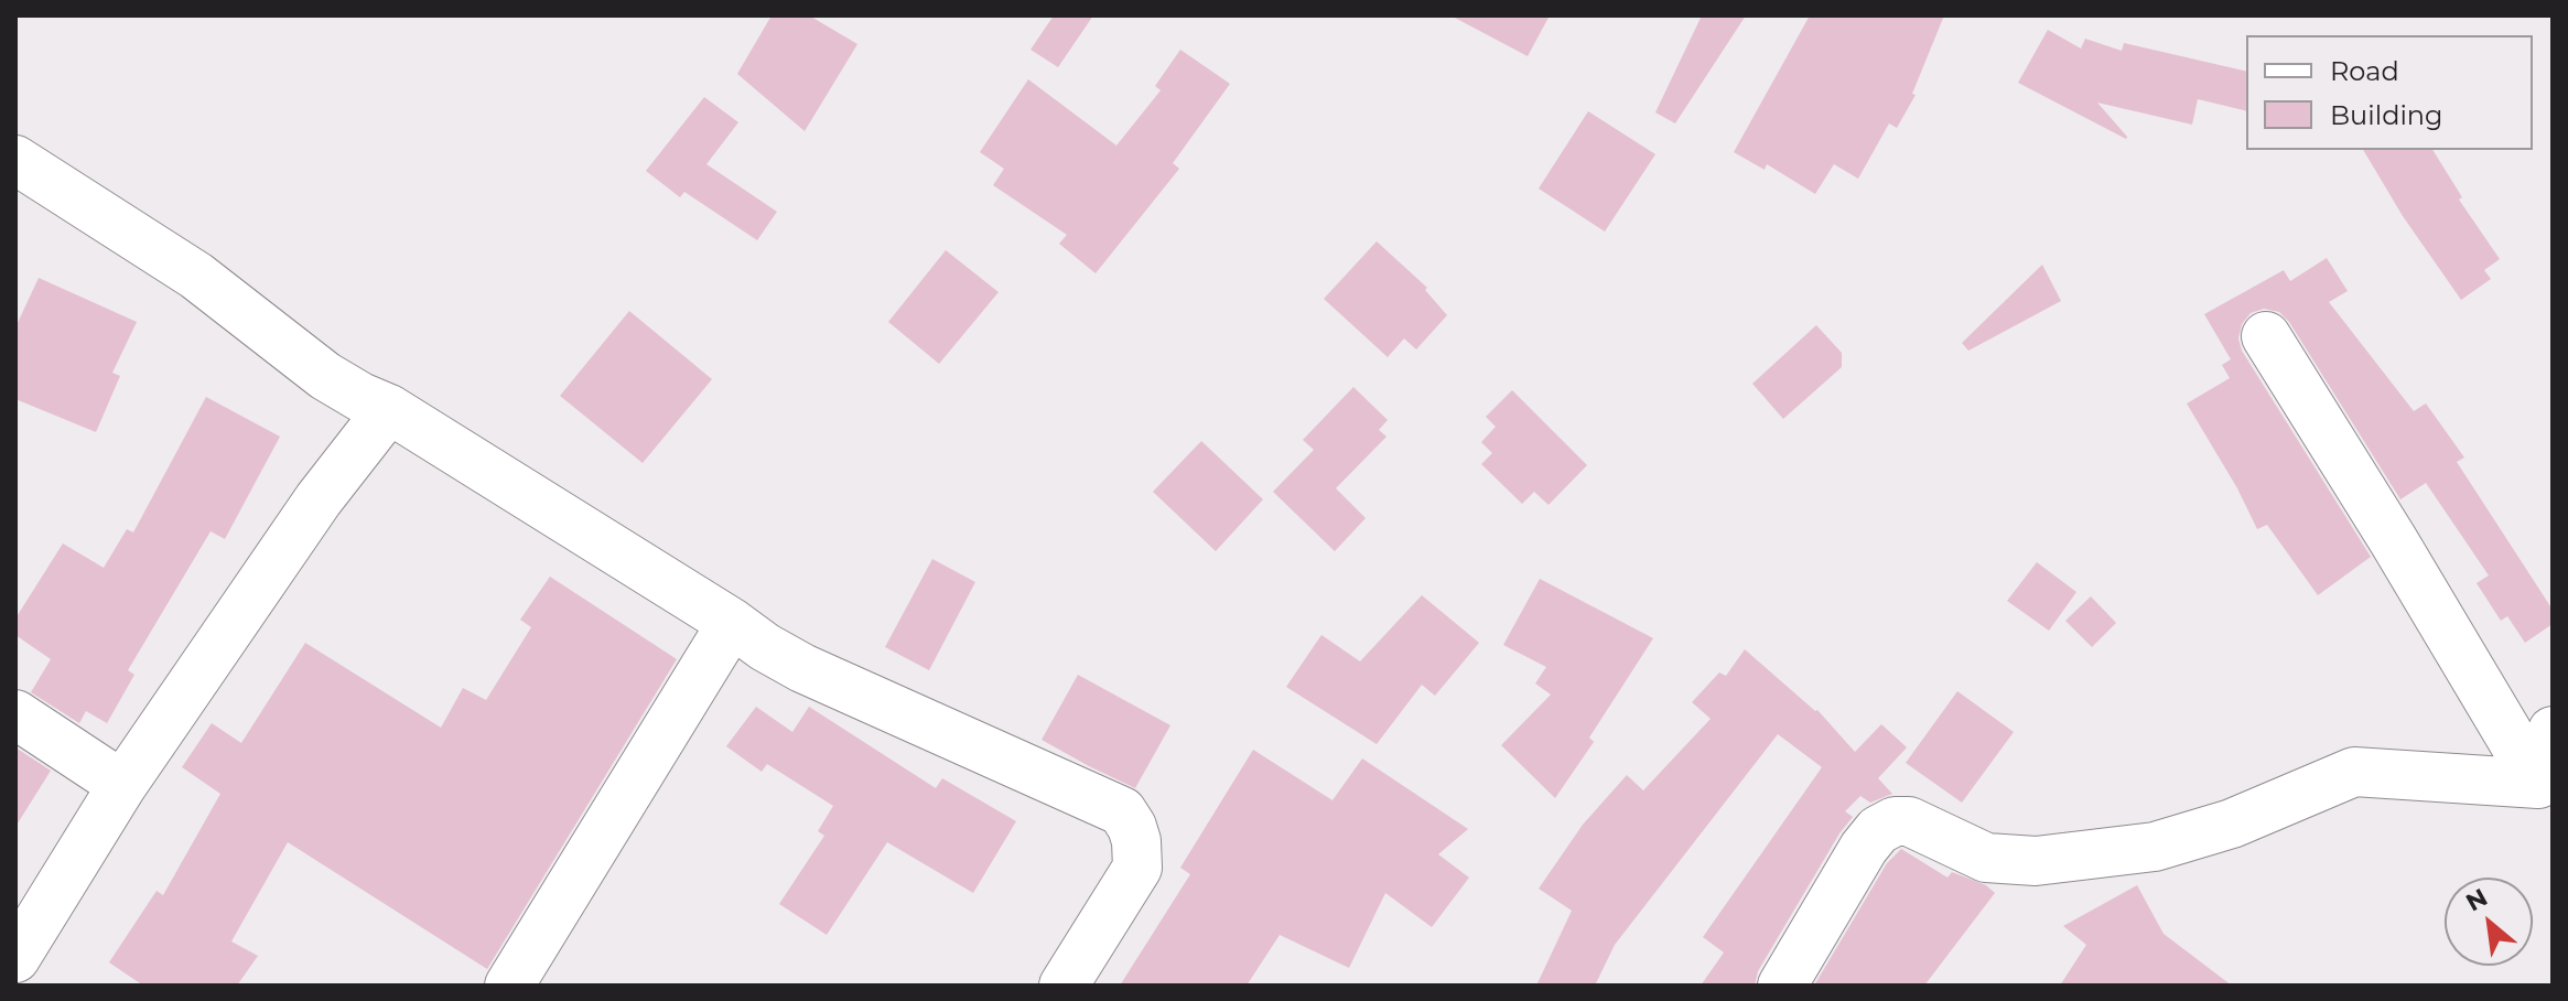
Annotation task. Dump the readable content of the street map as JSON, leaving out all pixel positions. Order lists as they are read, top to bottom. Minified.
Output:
{"legend":["Road","Building"],"north":"top left"}
